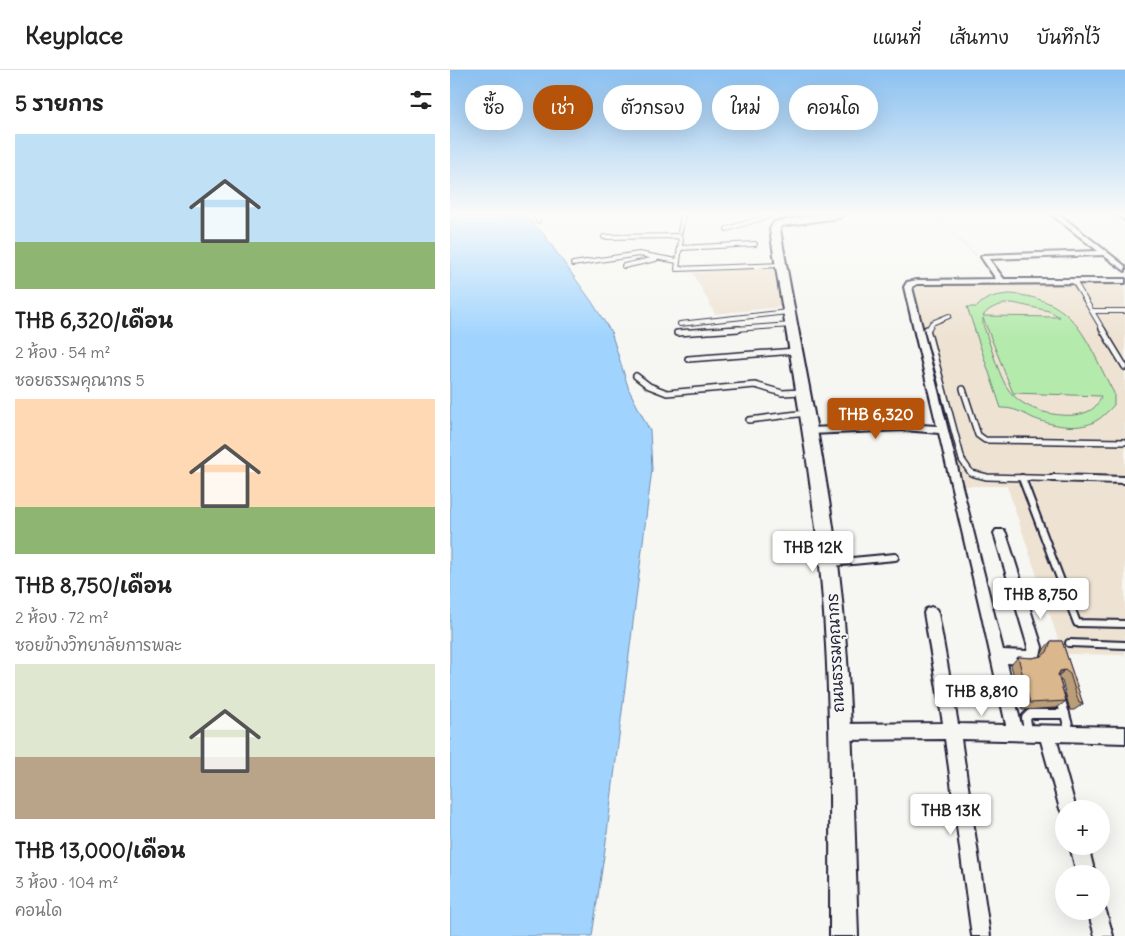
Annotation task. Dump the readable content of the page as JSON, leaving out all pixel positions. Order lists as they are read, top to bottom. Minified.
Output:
{"streets":{"street":["ถนนธรรมคุณากร"]},"page":{"header":"Keyplace","nav":["แผนที่","เส้นทาง","บันทึกไว้"],"heading":"5 รายการ","chip":["ซื้อ","เช่า","ตัวกรอง","ใหม่","คอนโด"],"list":[{"name":"THB 6,320/เดือน","note":"2 ห้อง · 54 m² · ซอยธรรมคุณากร 5"},{"name":"THB 8,750/เดือน","note":"2 ห้อง · 72 m² · ซอยข้างวิทยาลัยการพละ"},{"name":"THB 13,000/เดือน","note":"3 ห้อง · 104 m² · คอนโด"}],"price":["THB 6,320","THB 12K","THB 8,750","THB 8,810","THB 13K"],"map_buttons":["+","−"]}}
